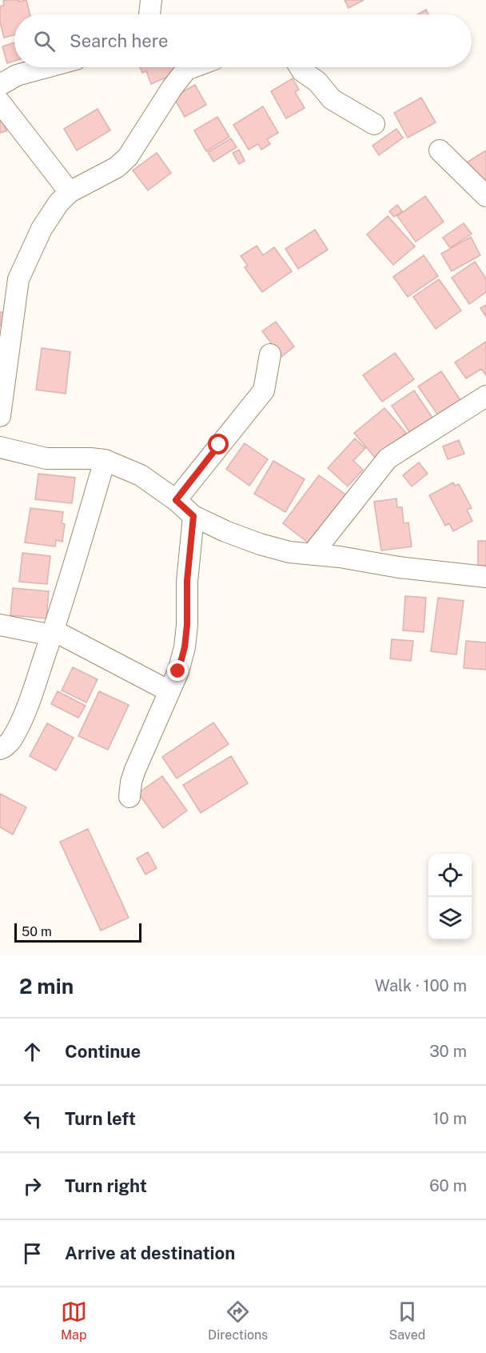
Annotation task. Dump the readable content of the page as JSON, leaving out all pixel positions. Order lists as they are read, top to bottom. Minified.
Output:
{"scale_bar":"50 m","page":{"search":"Search here","scale":"50 m","heading":["2 min","Walk · 100 m"],"list":[["Continue","30 m"],["Turn left","10 m"],["Turn right","60 m"],"Arrive at destination"],"nav":["Map","Directions","Saved"]}}
